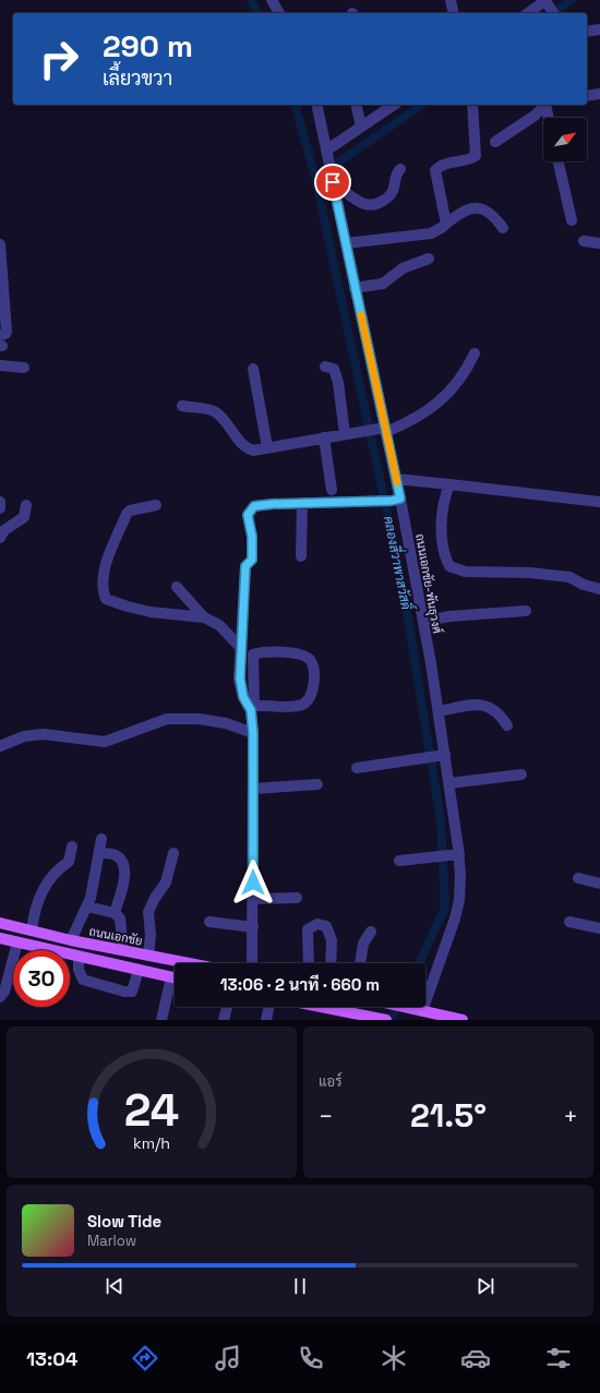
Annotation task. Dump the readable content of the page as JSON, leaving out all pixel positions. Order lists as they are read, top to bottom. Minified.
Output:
{"streets":{"main road":["ถนนเอกชัย"],"street":["ถนนเอกชัย-พันธุวงศ์"]},"water":["คลองสี่วาพาสวัสดิ์"],"north":"top right","page":{"turn":["290 m","เลี้ยวขวา"],"limit":"30","trip":"13:06 · 2 นาที · 660 m","tile":"แอร์","heat":["−","21.5°","+"],"song":["Slow Tide","Marlow"],"tabs":"13:04","gauge":["24","km/h"]}}
